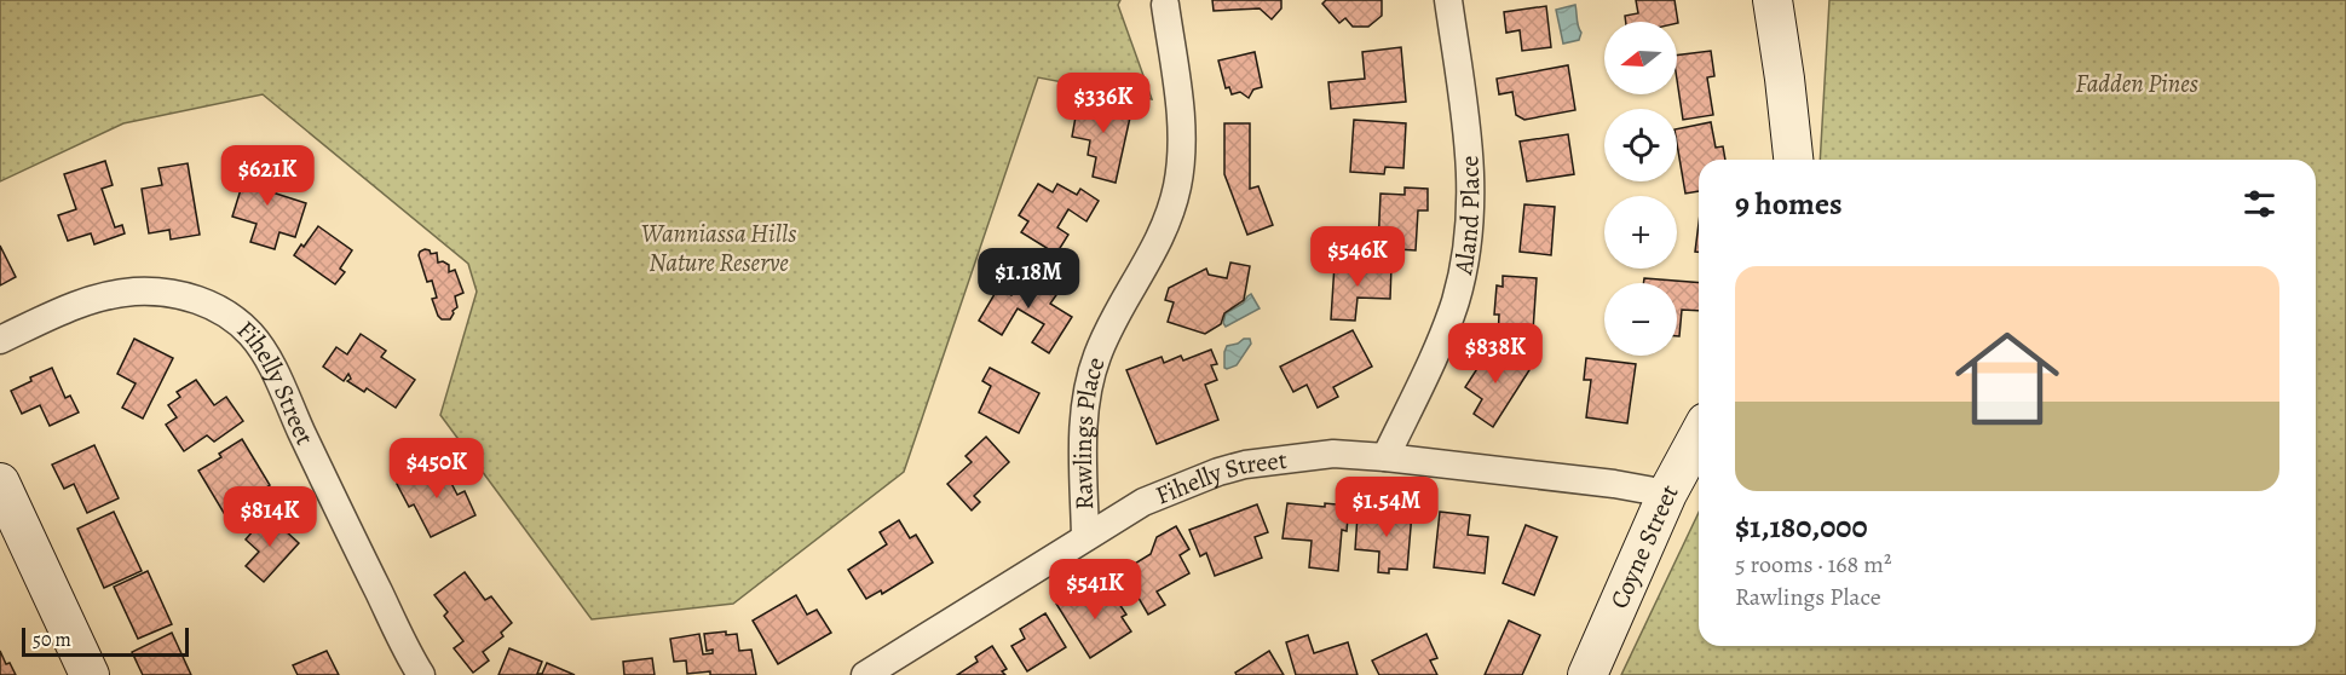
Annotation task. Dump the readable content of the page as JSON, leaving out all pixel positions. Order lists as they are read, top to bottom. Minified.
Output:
{"streets":{"street":["Aland Place","Fihelly Street","Rawlings Place","Coyne Street"]},"crossings":[["Aland Place","Fihelly Street"],["Fihelly Street","Rawlings Place"],["Fihelly Street","Coyne Street"]],"parks":["Fadden Pines","Wanniassa Hills Nature Reserve"],"scale_bar":"50 m","north":"left","page":{"map_buttons":["+","−"],"price":["$336K","$621K","$546K","$1.18M","$838K","$450K","$1.54M","$814K","$541K"],"heading":"9 homes","list":[{"name":"$1,180,000","note":"5 rooms · 168 m² · Rawlings Place"}],"scale":"50 m"}}
